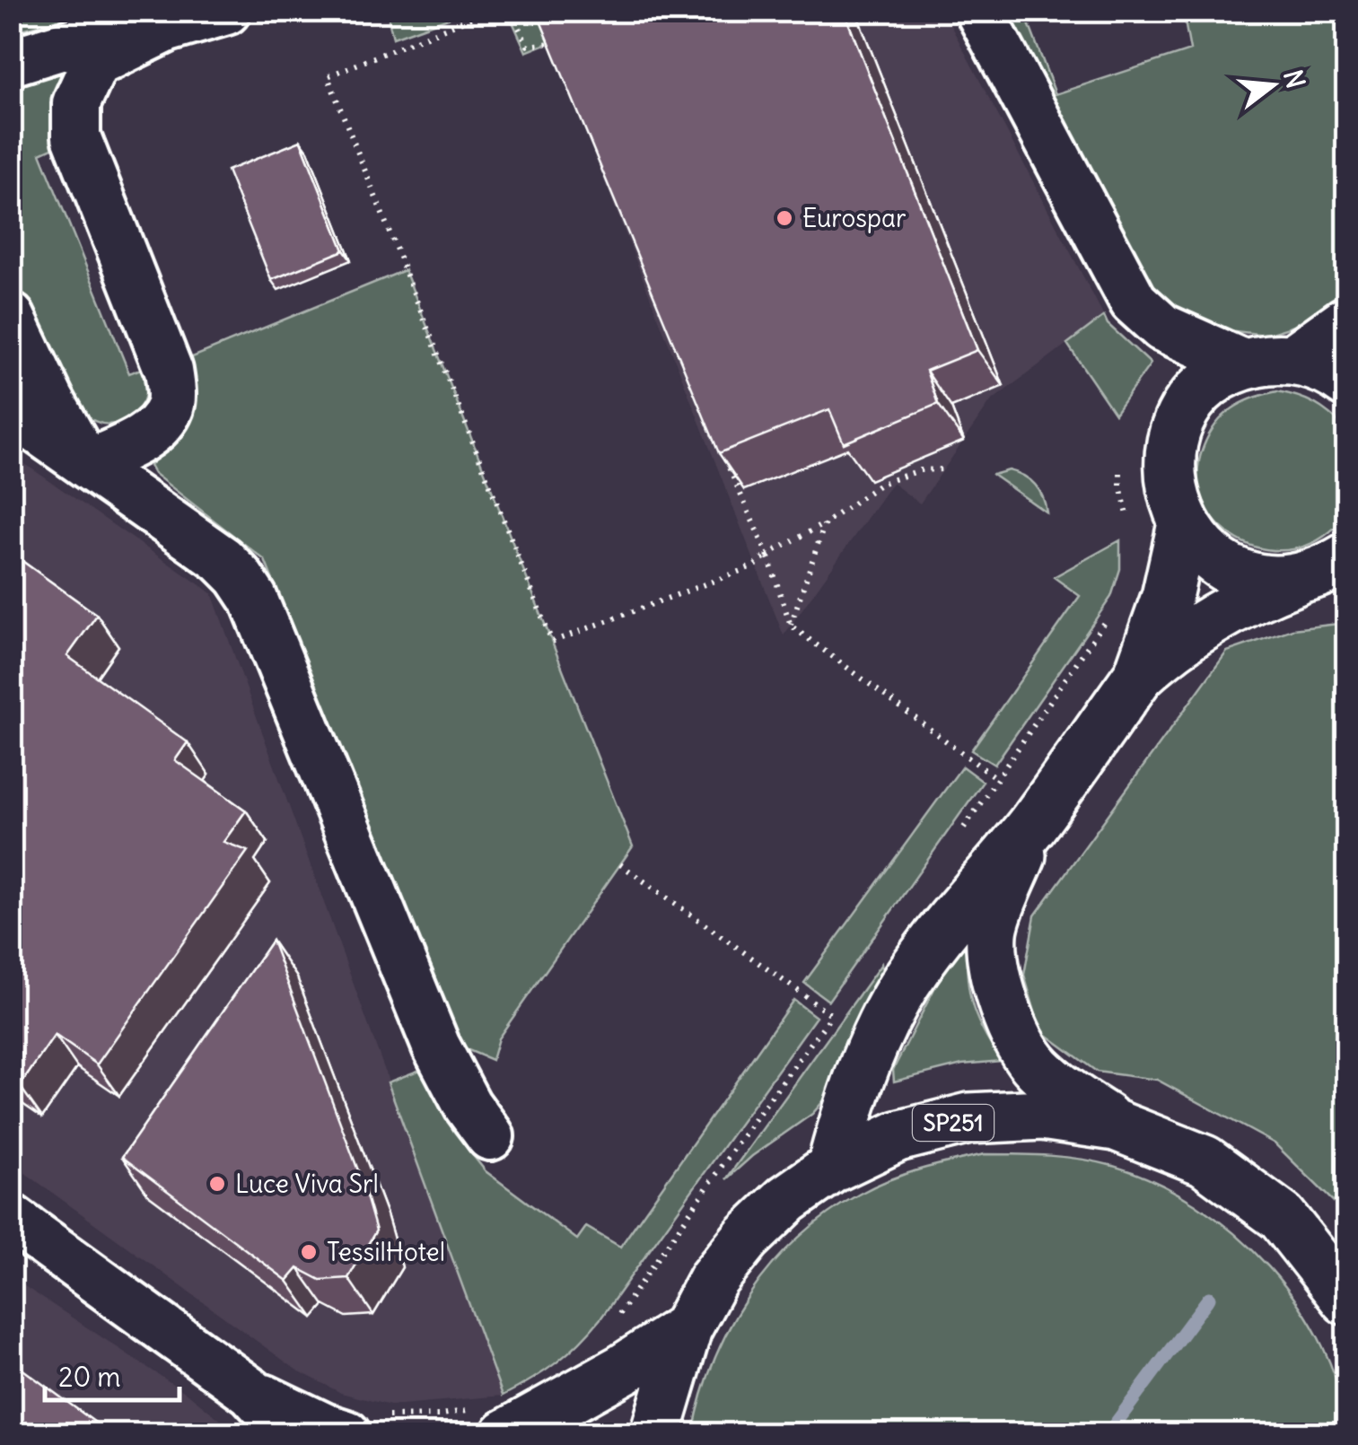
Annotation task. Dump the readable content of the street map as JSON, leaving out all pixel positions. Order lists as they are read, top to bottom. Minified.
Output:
{"streets":{"main road":["SP251"]},"places":["Eurospar","Luce Viva Srl","TessilHotel"],"scale_bar":"20 m","north":"right"}
